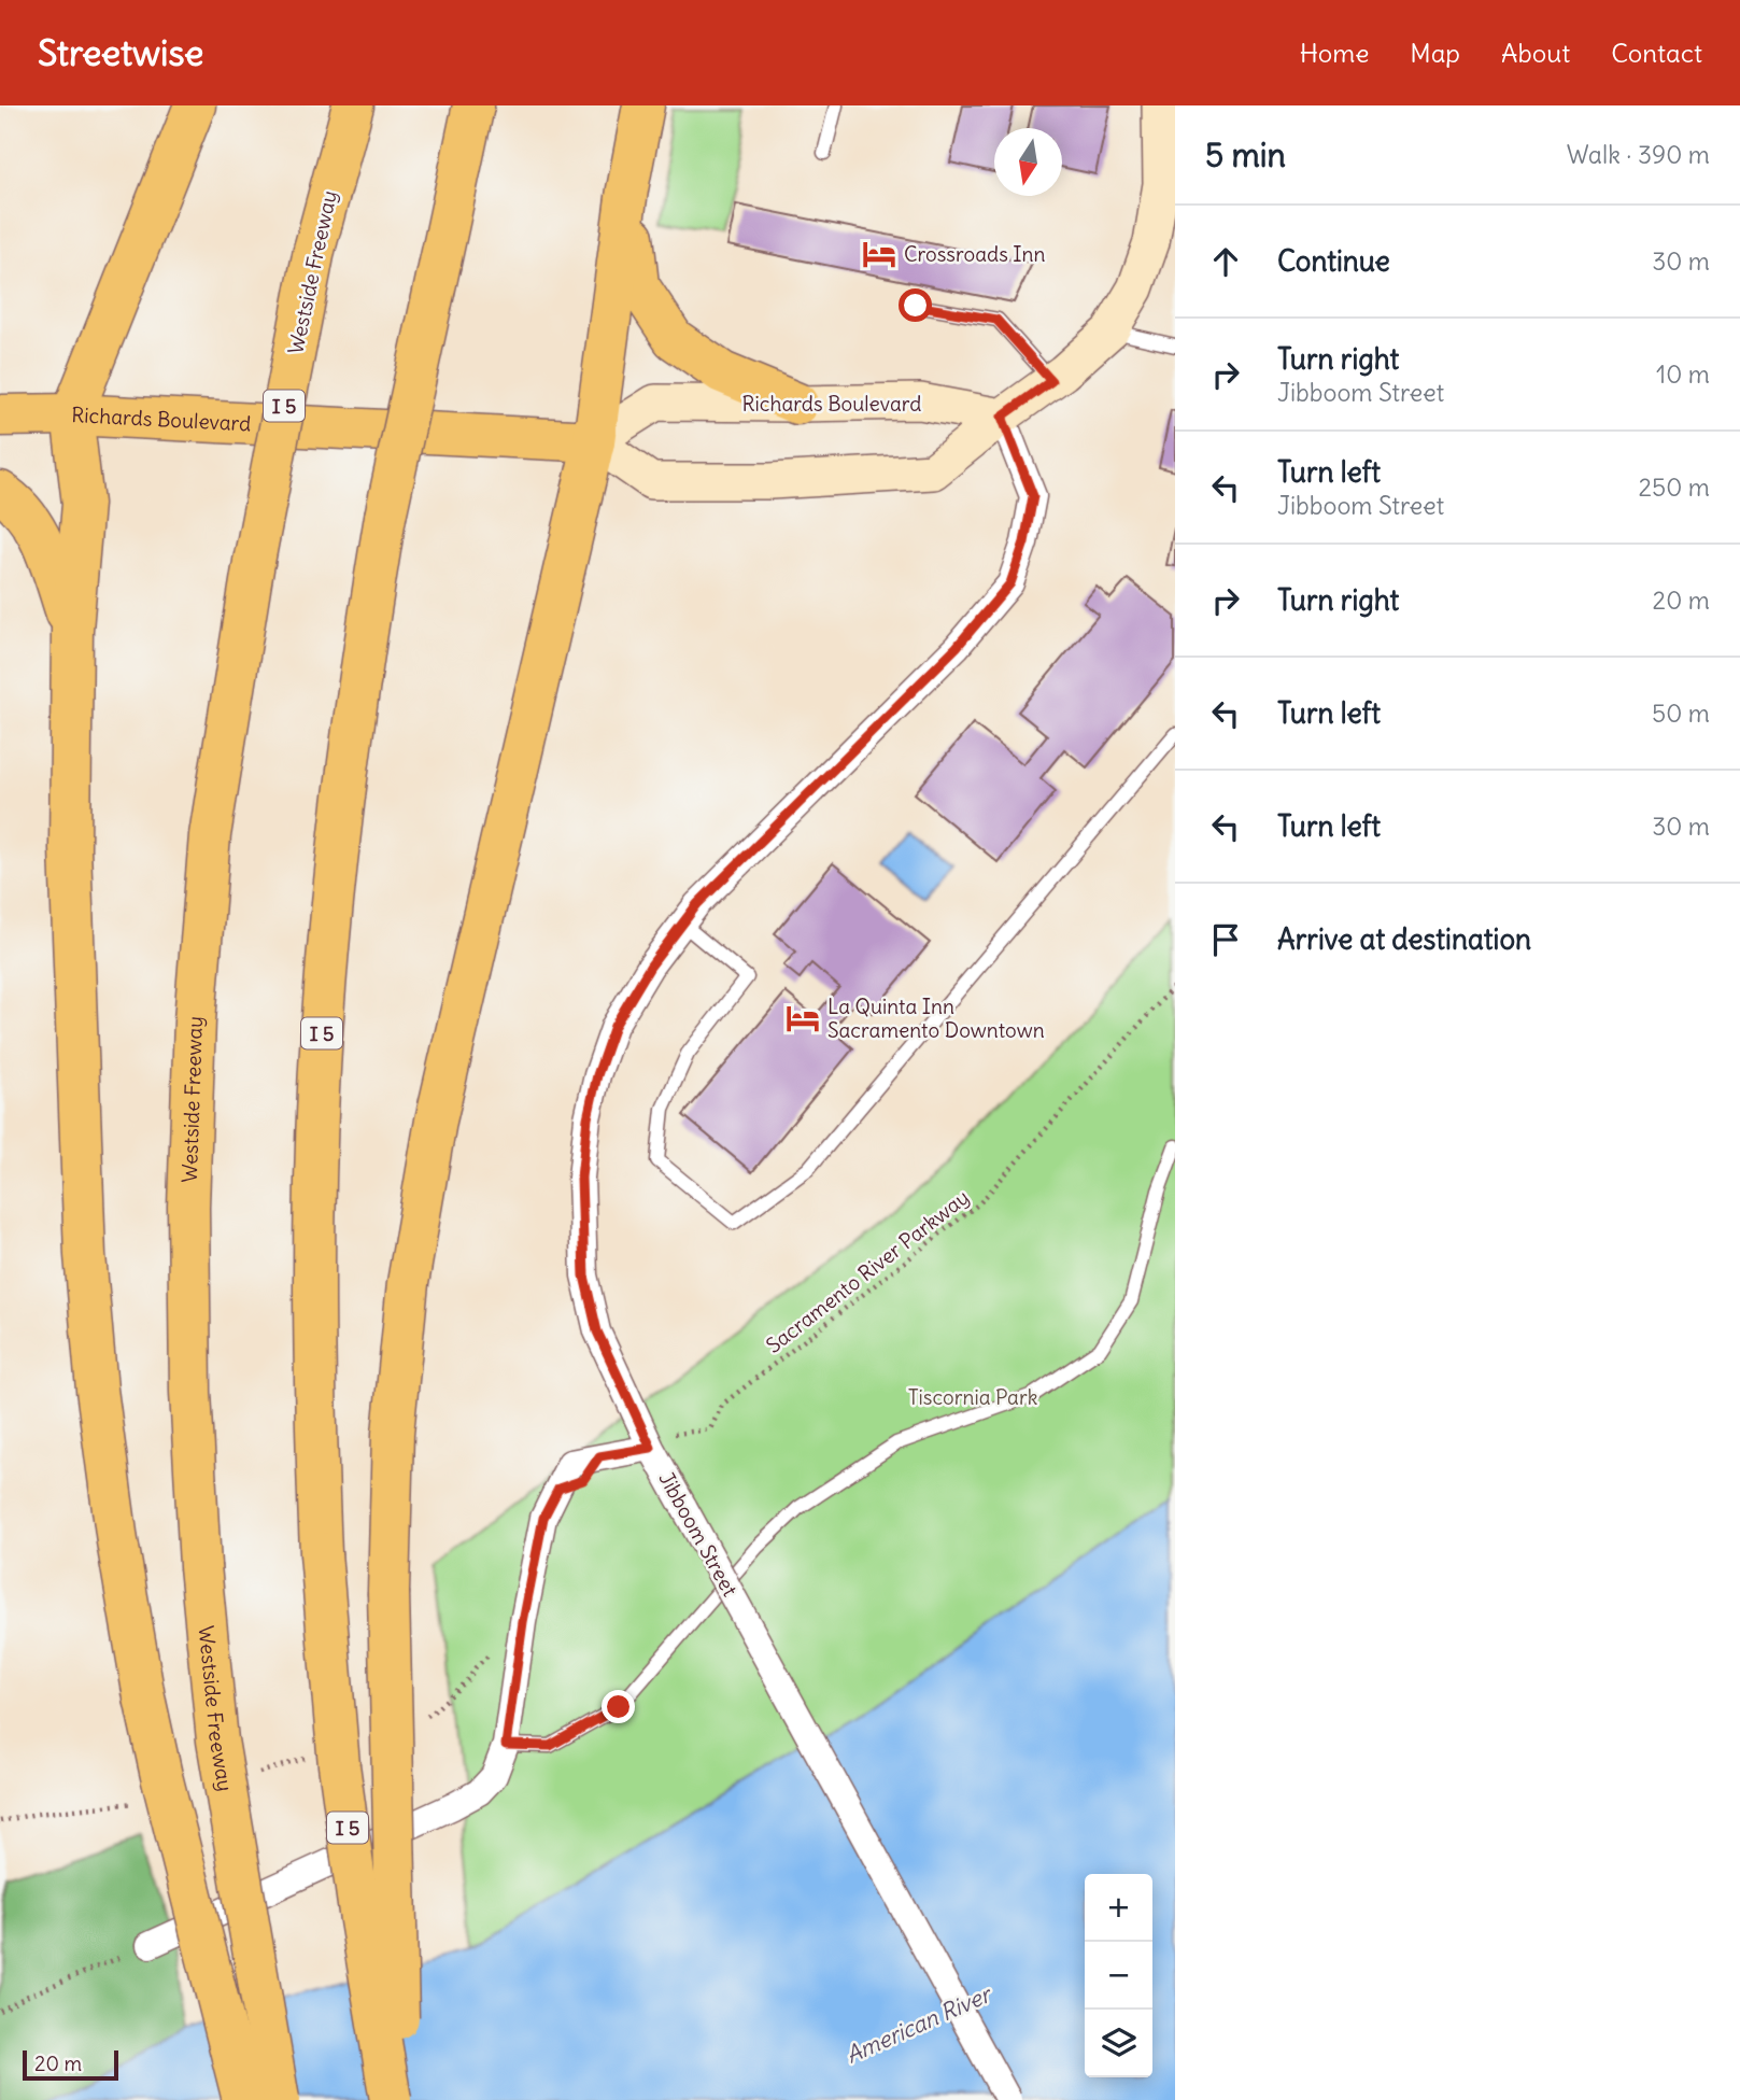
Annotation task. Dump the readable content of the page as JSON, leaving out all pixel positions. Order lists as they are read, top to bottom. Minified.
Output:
{"streets":{"main road":["Westside Freeway","Richards Boulevard","I 5"],"street":["Jibboom Street"],"path":["Sacramento River Parkway"]},"crossings":[["Richards Boulevard","Jibboom Street"],["Sacramento River Parkway","Jibboom Street"]],"water":["American River"],"parks":["Tiscornia Park"],"places":{"hotel":["Crossroads Inn","La Quinta Inn Sacramento Downtown"]},"scale_bar":"20 m","north":"bottom","page":{"header":"Streetwise","nav":["Home","Map","About","Contact"],"heading":["5 min","Walk · 390 m"],"list":[["Continue","30 m"],["Turn right","Jibboom Street","10 m"],["Turn left","Jibboom Street","250 m"],["Turn right","20 m"],["Turn left","50 m"],["Turn left","30 m"],"Arrive at destination"],"map_buttons":["+","−"],"scale":"20 m"}}
